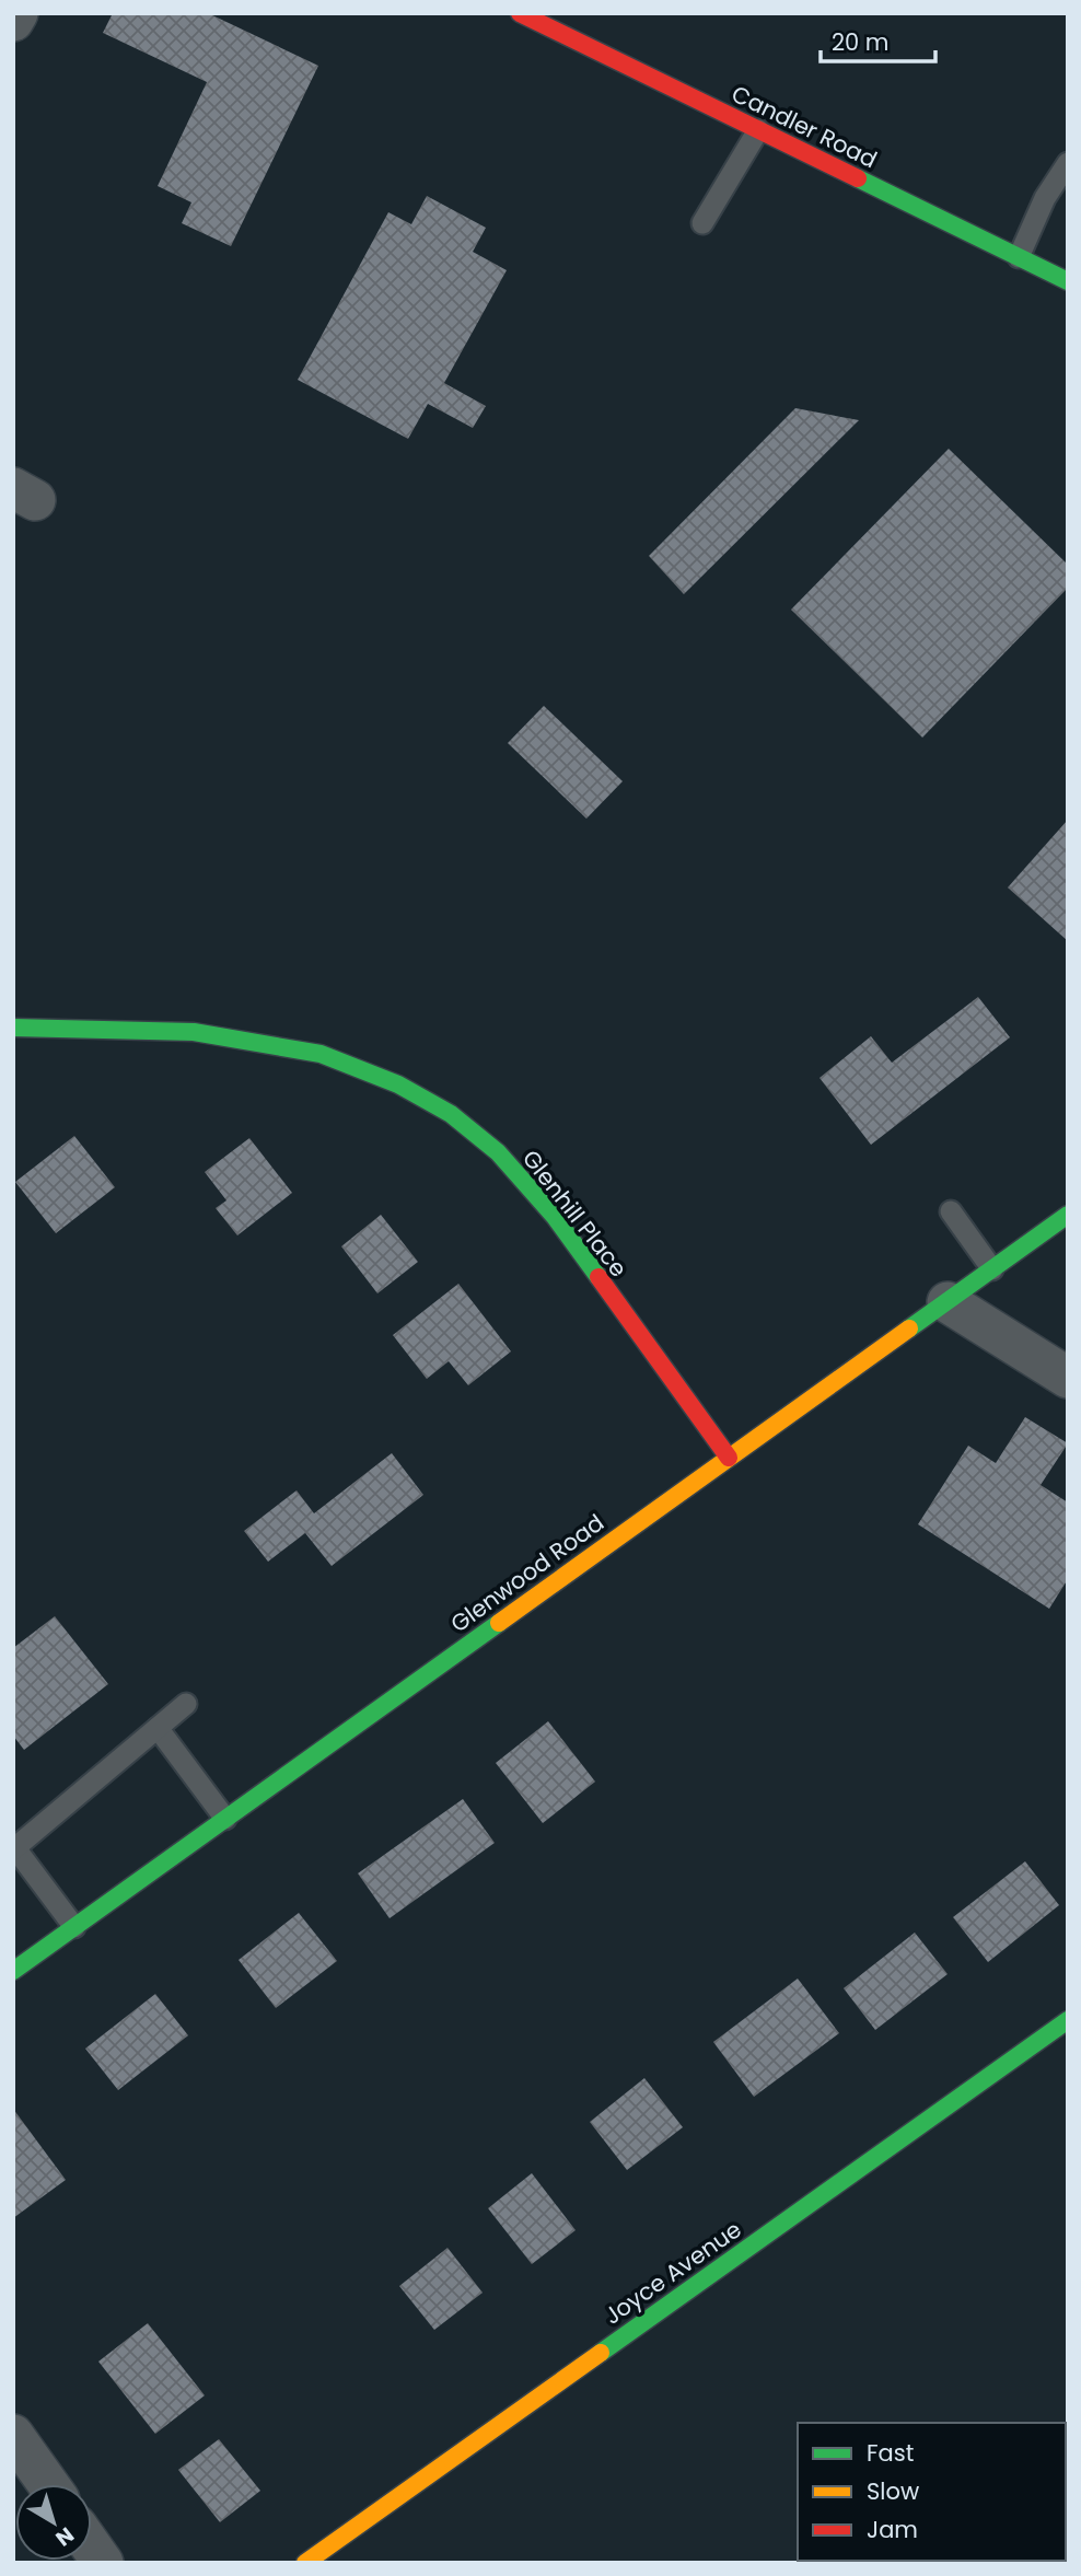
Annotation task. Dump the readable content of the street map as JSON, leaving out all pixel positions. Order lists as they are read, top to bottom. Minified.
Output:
{"streets":{"main road":["Candler Road","Glenhill Place","Glenwood Road","Joyce Avenue"]},"crossings":[["Glenhill Place","Glenwood Road"]],"legend":["Fast","Slow","Jam"],"scale_bar":"20 m","north":"bottom right"}
